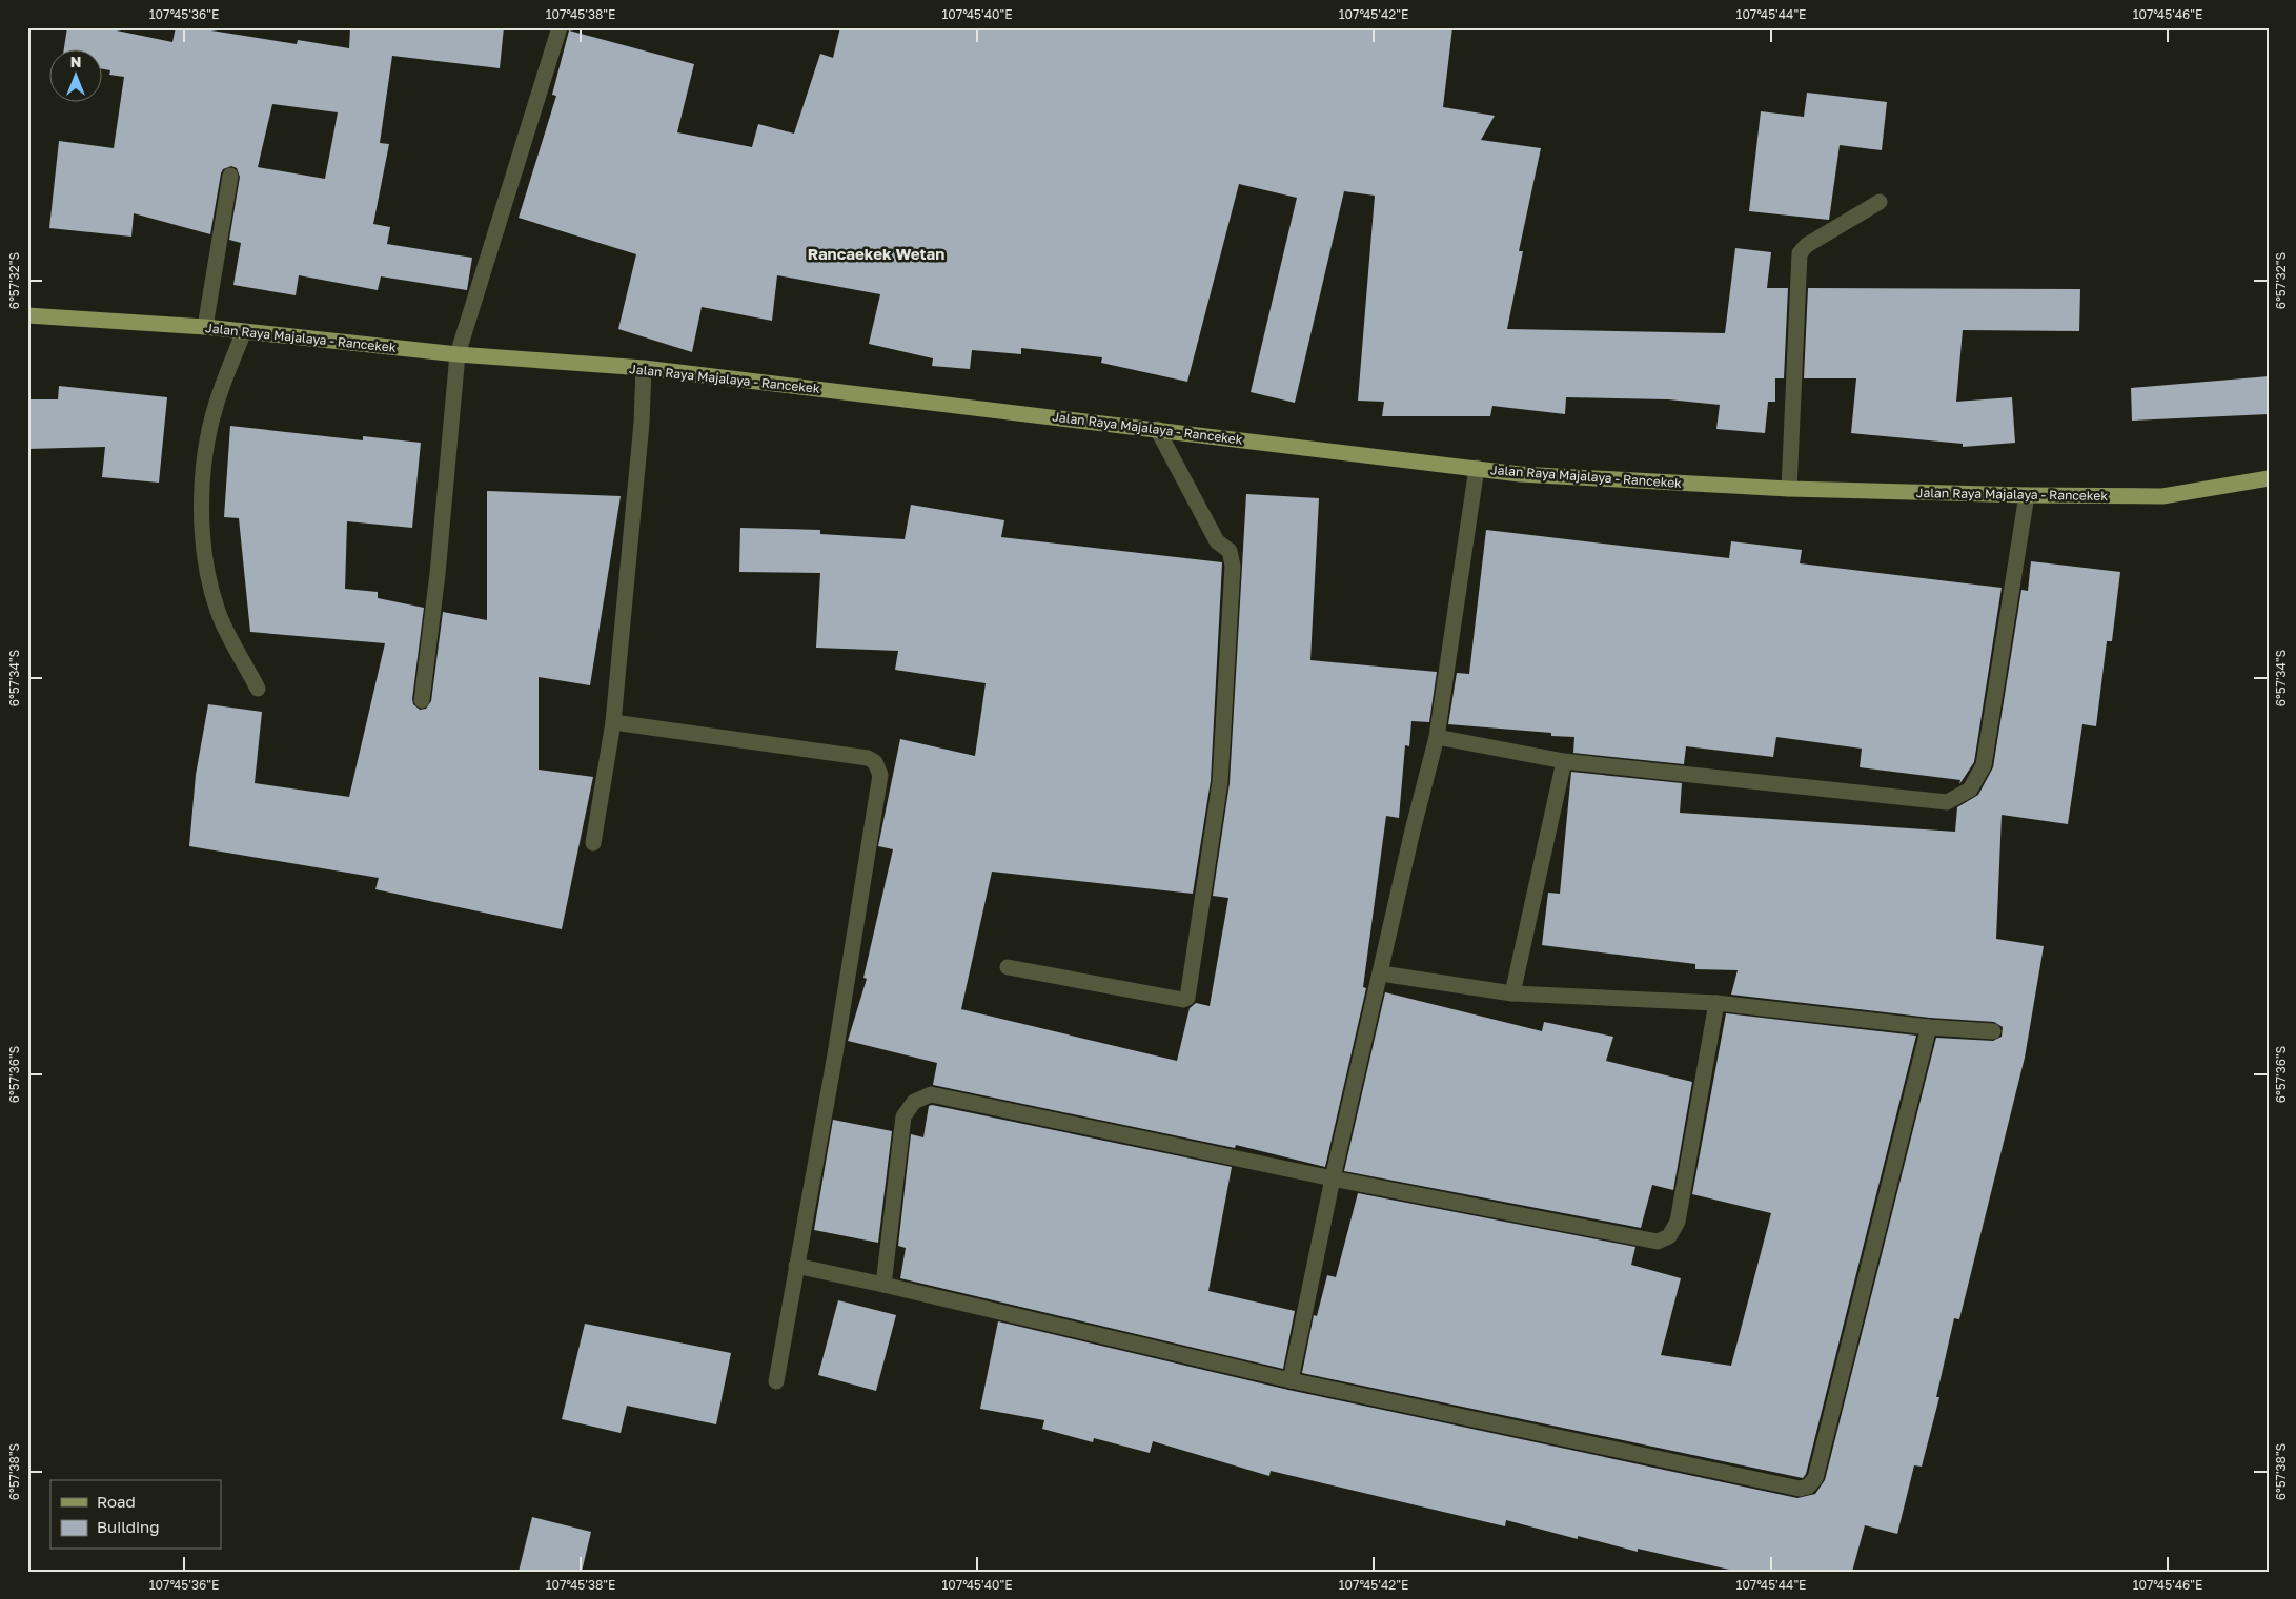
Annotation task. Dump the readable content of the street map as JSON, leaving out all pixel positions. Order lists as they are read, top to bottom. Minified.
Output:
{"streets":{"main road":["Jalan Raya Majalaya - Rancekek"]},"districts":["Rancaekek Wetan"],"legend":["Road","Building"],"north":"top","coordinates":["107°45'36\"E","107°45'38\"E","107°45'40\"E","107°45'42\"E","107°45'44\"E","107°45'46\"E","6°57'32\"S","6°57'34\"S","6°57'36\"S","6°57'38\"S"]}
